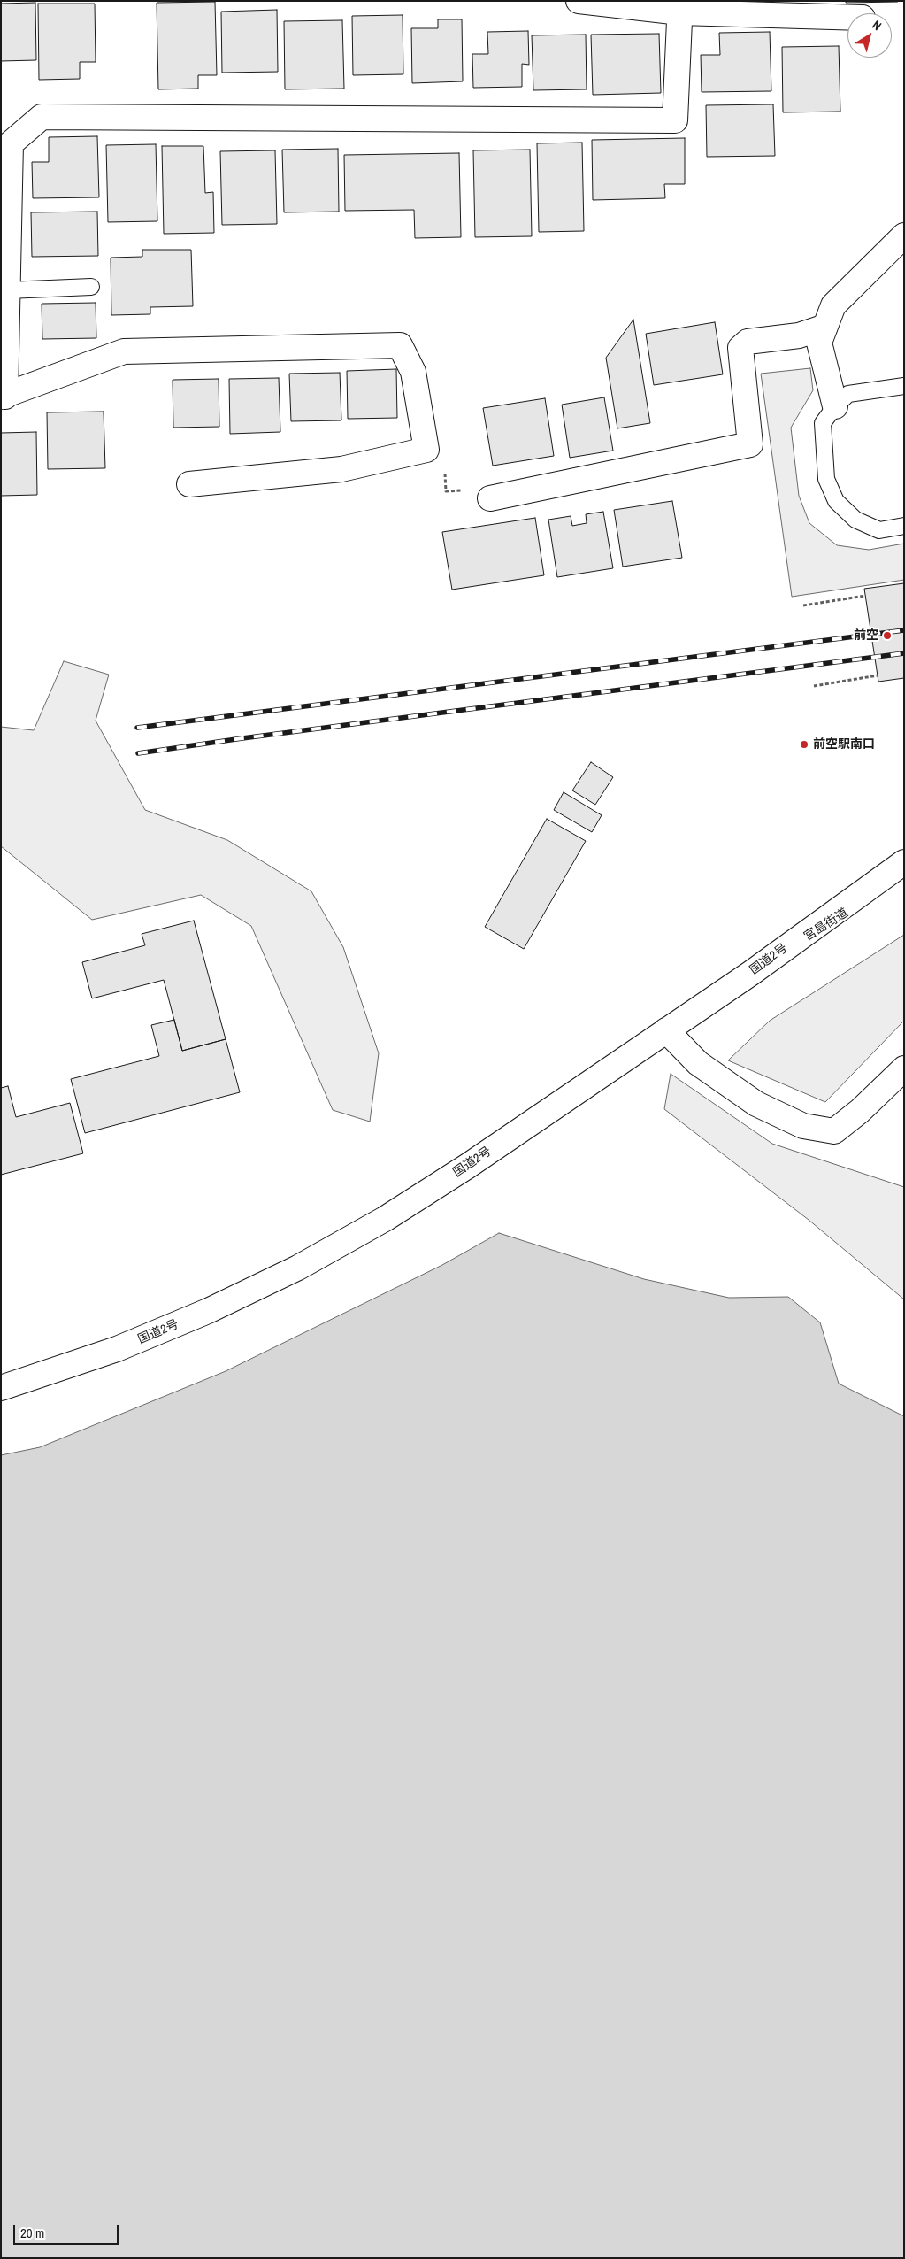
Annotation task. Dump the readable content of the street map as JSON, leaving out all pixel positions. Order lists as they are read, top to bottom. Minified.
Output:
{"streets":{"main road":["宮島街道","国道2号"]},"crossings":[["宮島街道","国道2号"]],"places":["前空","前空駅南口"],"scale_bar":"20 m","north":"top right"}
